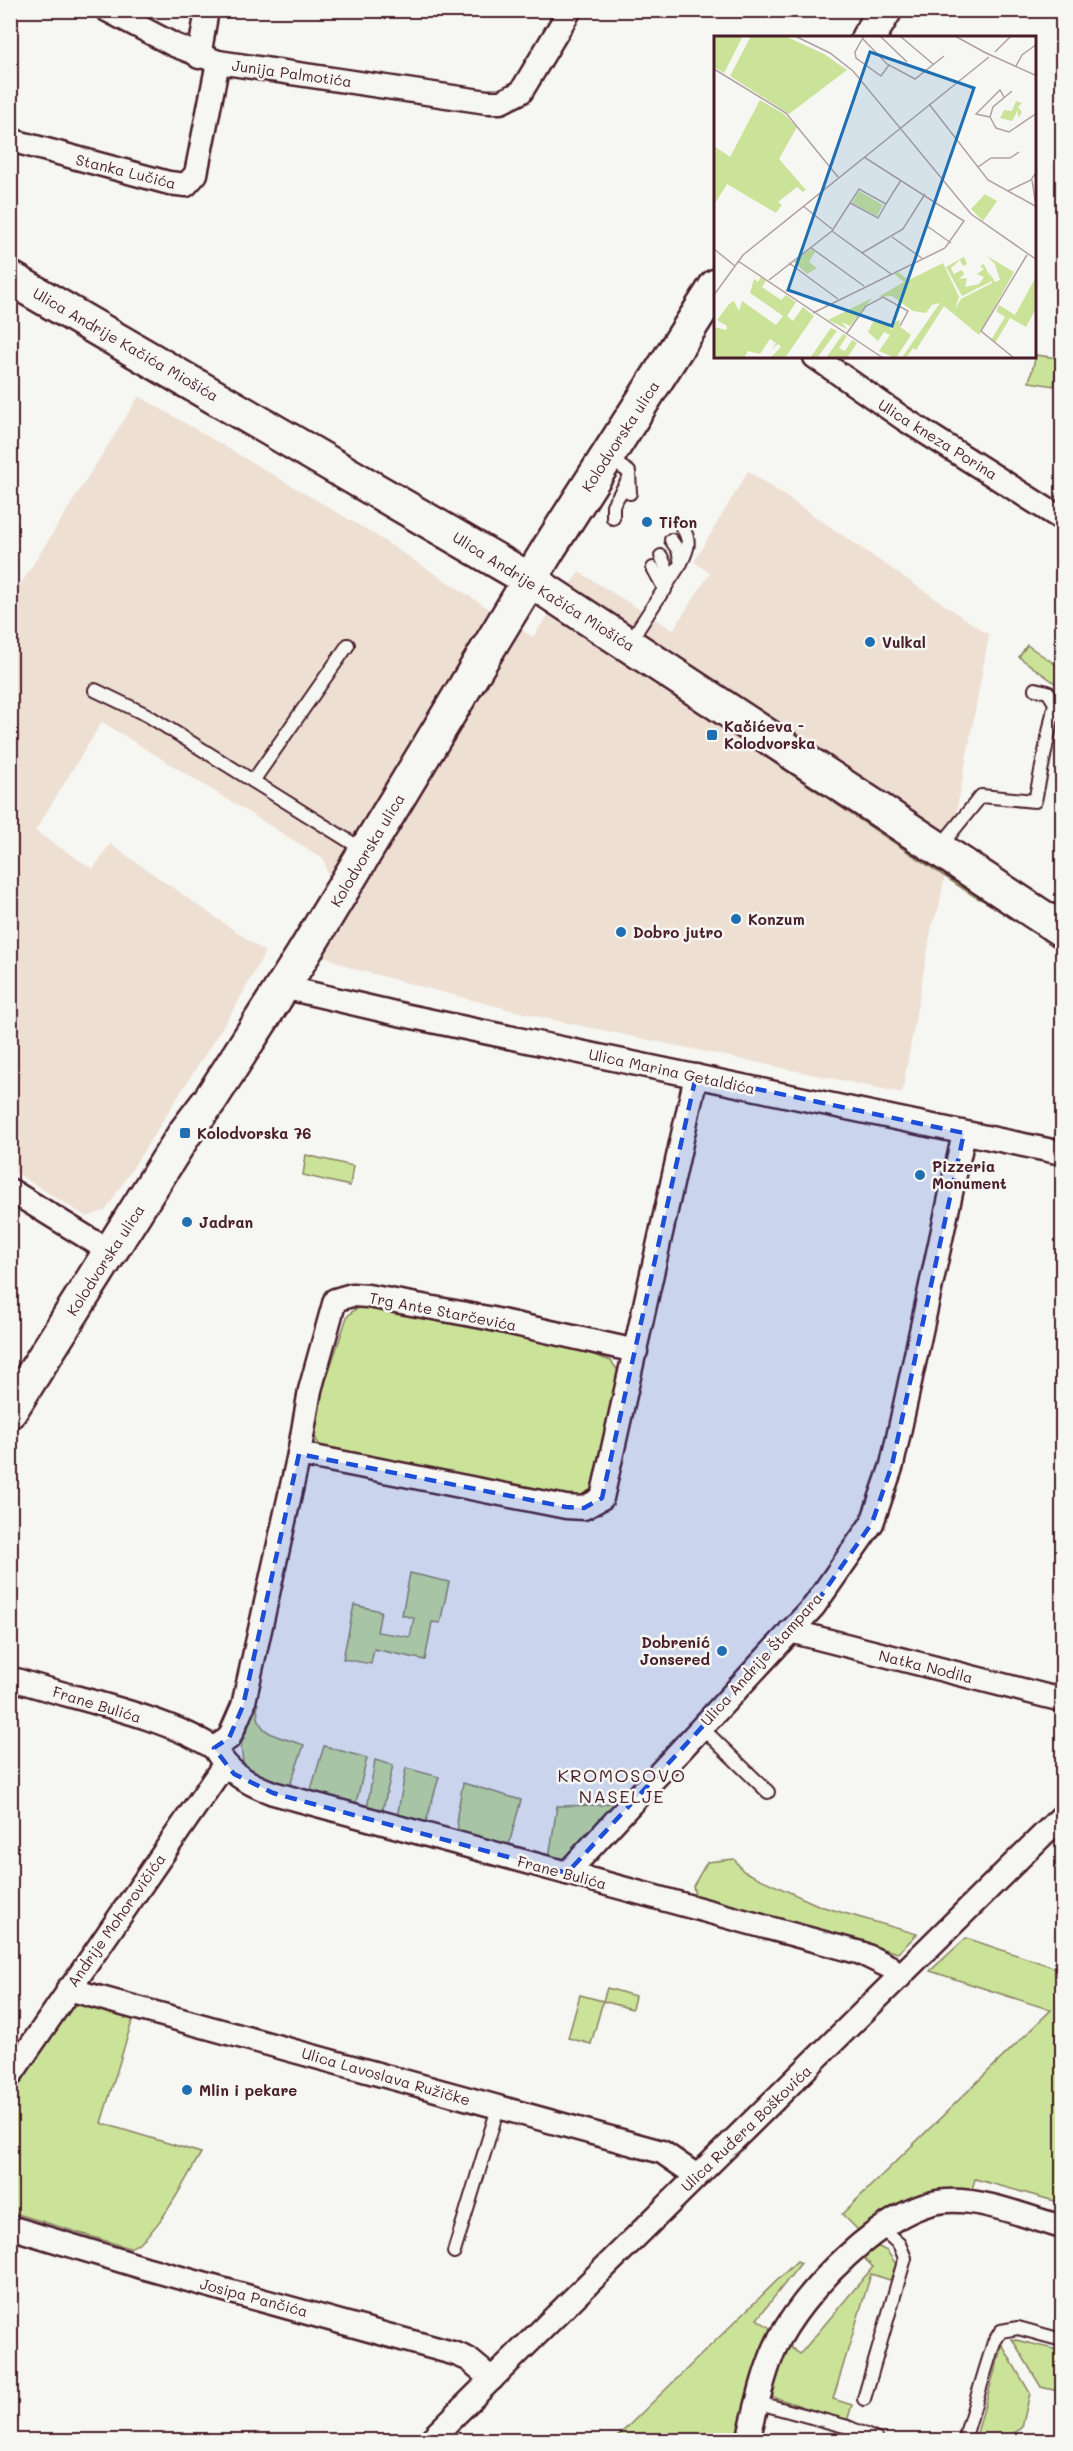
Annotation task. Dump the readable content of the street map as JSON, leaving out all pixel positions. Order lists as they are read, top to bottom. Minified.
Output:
{"streets":{"street":["Junija Palmotića","Stanka Lučića","Ulica Andrije Kačića Miošića","Kolodvorska ulica","Ulica kneza Porina","Ulica Marina Getaldića","Trg Ante Starčevića","Ulica Andrije Štampara","Natka Nodila","Frane Bulića","Andrije Mohorovičića","Ulica Lavoslava Ružičke","Ulica Ruđera Boškovića","Josipa Pančića"]},"crossings":[["Junija Palmotića","Stanka Lučića"],["Ulica Andrije Kačića Miošića","Kolodvorska ulica"],["Kolodvorska ulica","Ulica Marina Getaldića"],["Ulica Marina Getaldića","Ulica Andrije Štampara"],["Trg Ante Starčevića","Frane Bulića"],["Trg Ante Starčevića","Andrije Mohorovičića"],["Ulica Andrije Štampara","Natka Nodila"],["Ulica Andrije Štampara","Frane Bulića"],["Frane Bulića","Andrije Mohorovičića"],["Frane Bulića","Ulica Ruđera Boškovića"],["Andrije Mohorovičića","Ulica Lavoslava Ružičke"],["Ulica Lavoslava Ružičke","Ulica Ruđera Boškovića"],["Ulica Ruđera Boškovića","Josipa Pančića"]],"districts":["KROMOSOVO NASELJE"],"places":{"other":["Tifon","Vulkal","Konzum","Dobro jutro","Pizzeria Monument","Jadran","Dobrenić Jonsered","Mlin i pekare"],"transit":["Kačićeva - Kolodvorska","Kolodvorska 76"]}}
